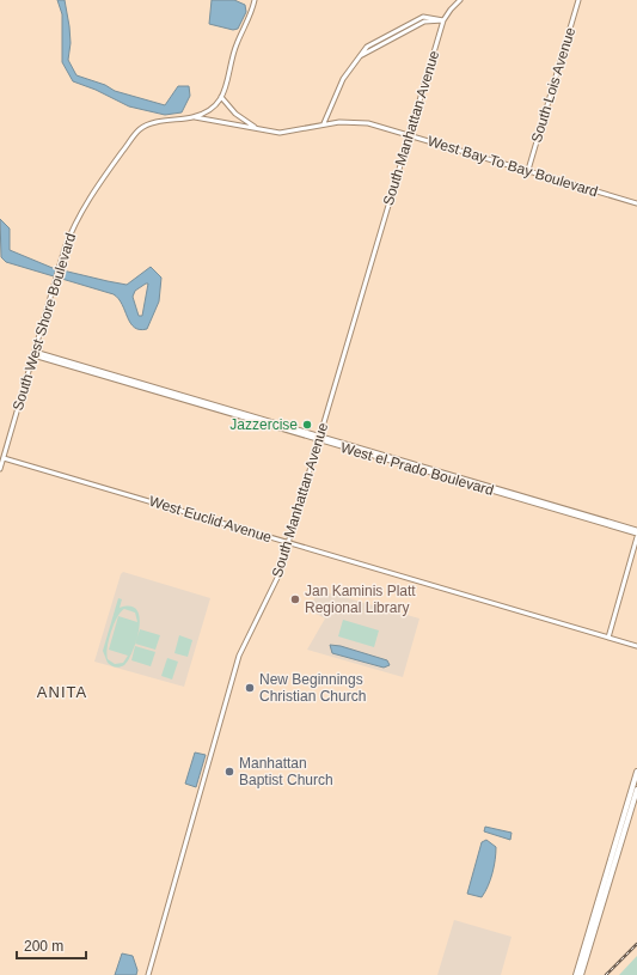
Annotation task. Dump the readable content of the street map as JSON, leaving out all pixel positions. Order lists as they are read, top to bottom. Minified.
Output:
{"streets":{"street":["South Lois Avenue","South Manhattan Avenue","West Bay To Bay Boulevard","South West Shore Boulevard","West el Prado Boulevard","West Euclid Avenue"]},"crossings":[["South Lois Avenue","West Bay To Bay Boulevard"],["South Manhattan Avenue","West Bay To Bay Boulevard"],["South Manhattan Avenue","West el Prado Boulevard"],["South Manhattan Avenue","West Euclid Avenue"],["West Bay To Bay Boulevard","South West Shore Boulevard"],["South West Shore Boulevard","West el Prado Boulevard"],["South West Shore Boulevard","West Euclid Avenue"]],"districts":["ANITA"],"places":["Jazzercise","Jan Kaminis Platt Regional Library","New Beginnings Christian Church","Manhattan Baptist Church"],"scale_bar":"200 m"}
